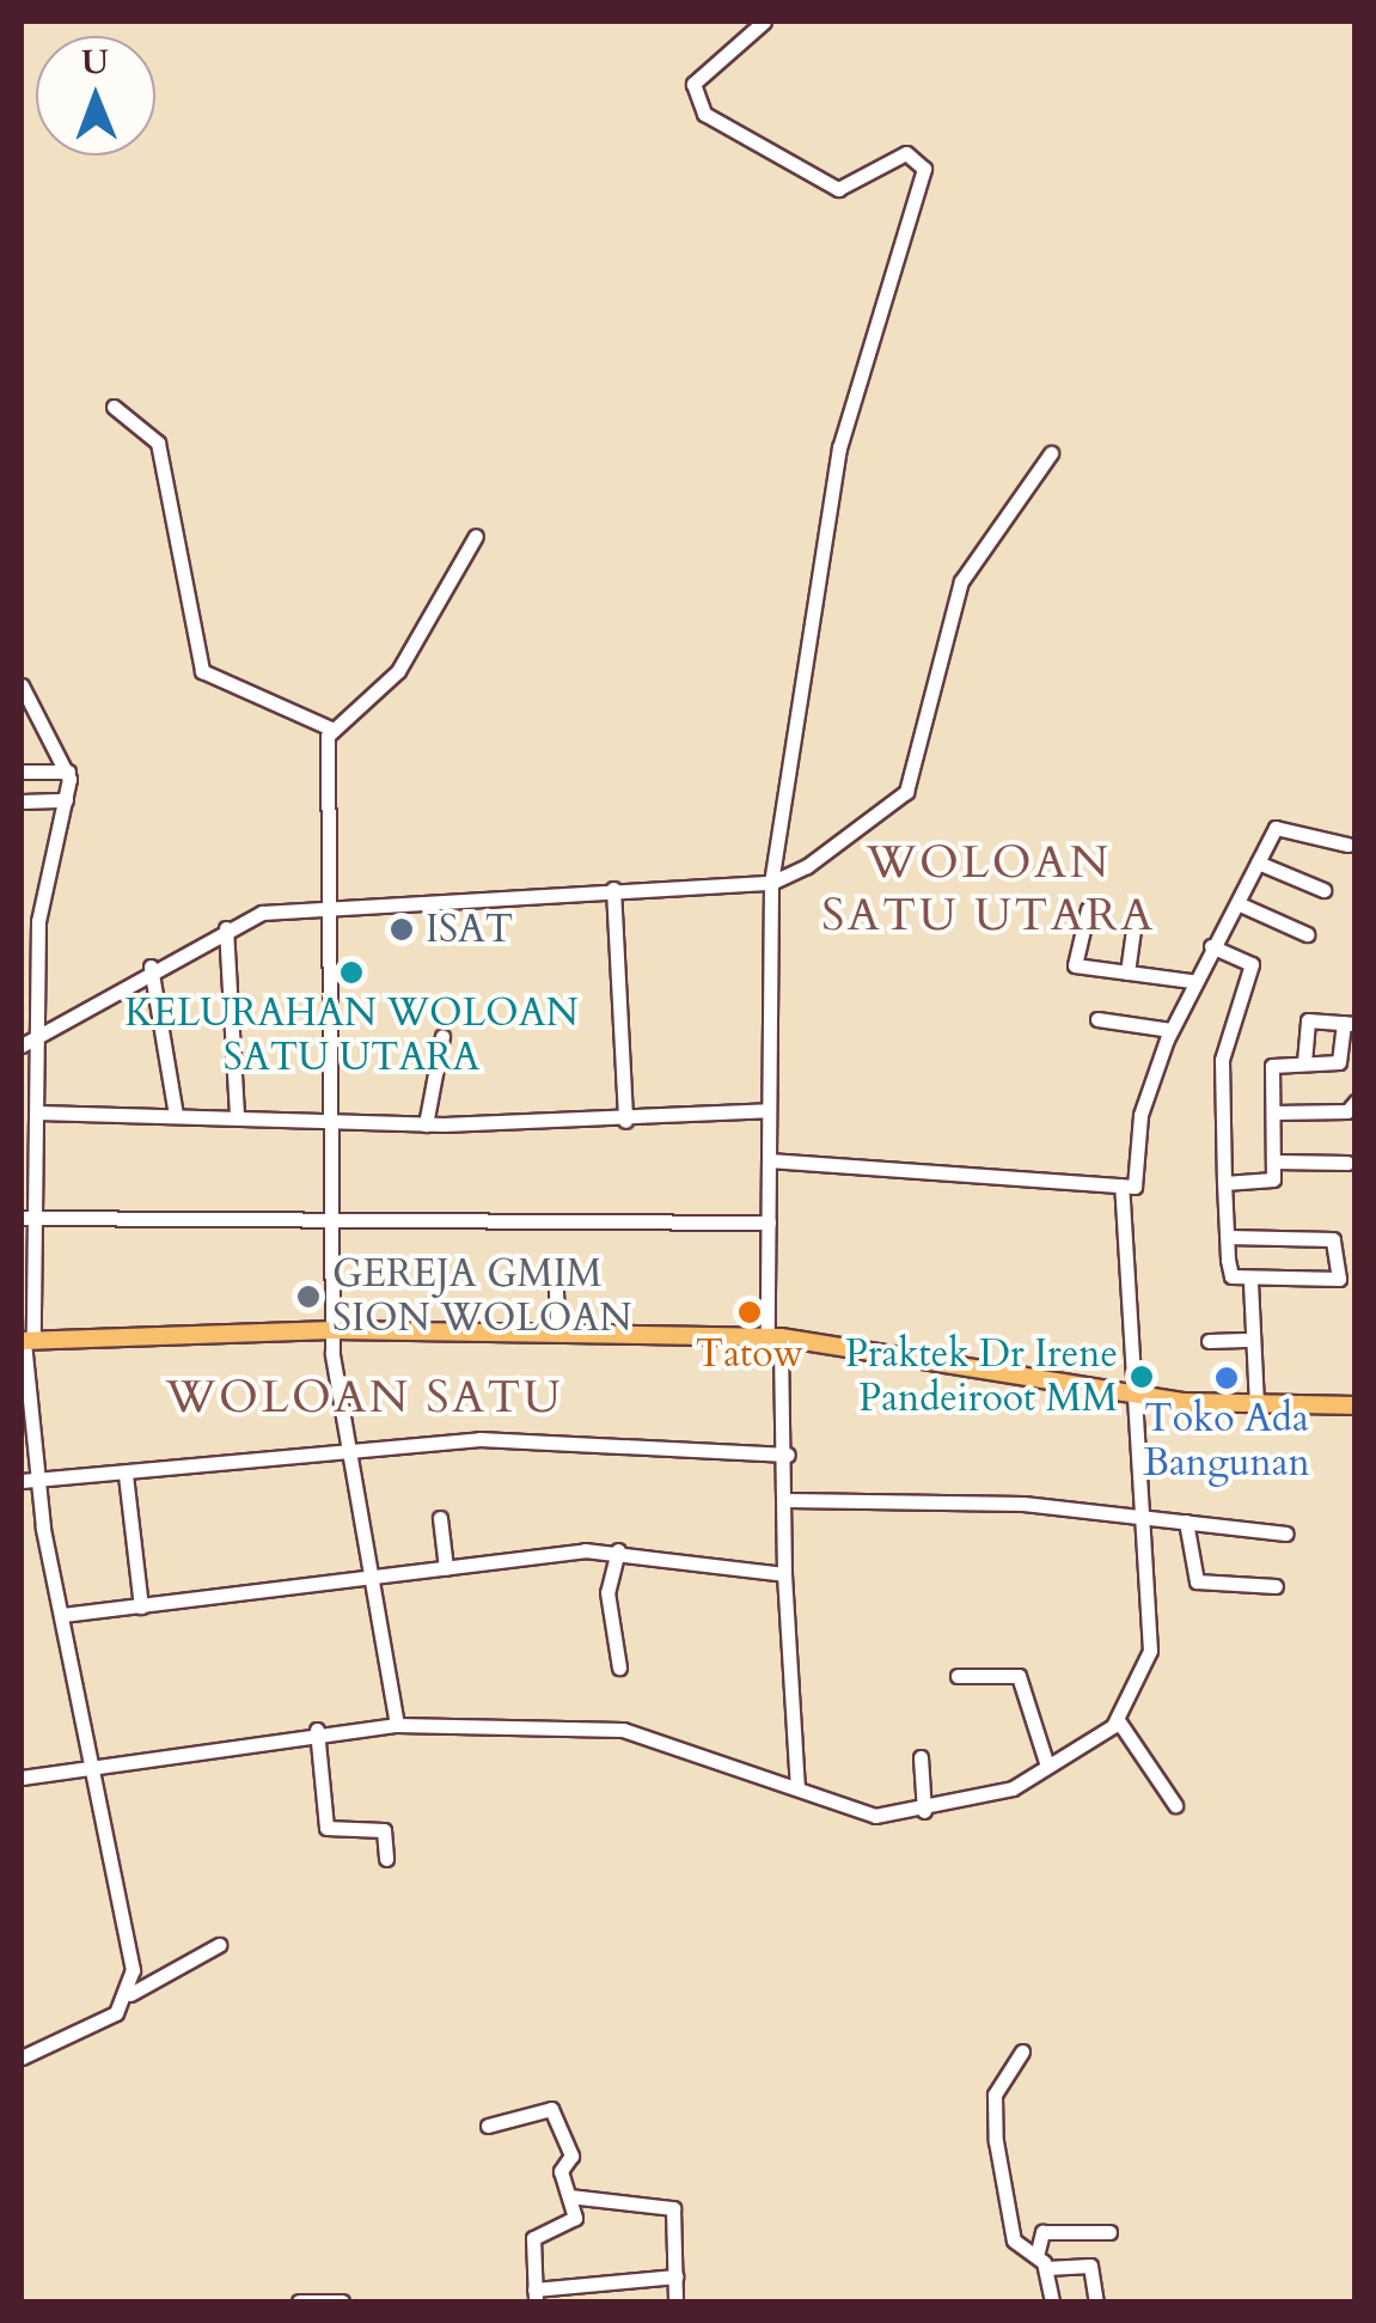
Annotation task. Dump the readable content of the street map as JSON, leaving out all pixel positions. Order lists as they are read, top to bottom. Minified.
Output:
{"districts":["WOLOAN SATU UTARA","WOLOAN SATU"],"places":["ISAT","KELURAHAN WOLOAN SATU UTARA","GEREJA GMIM SION WOLOAN","Tatow","Praktek Dr Irene Pandeiroot MM","Toko Ada Bangunan"],"north":"top"}
